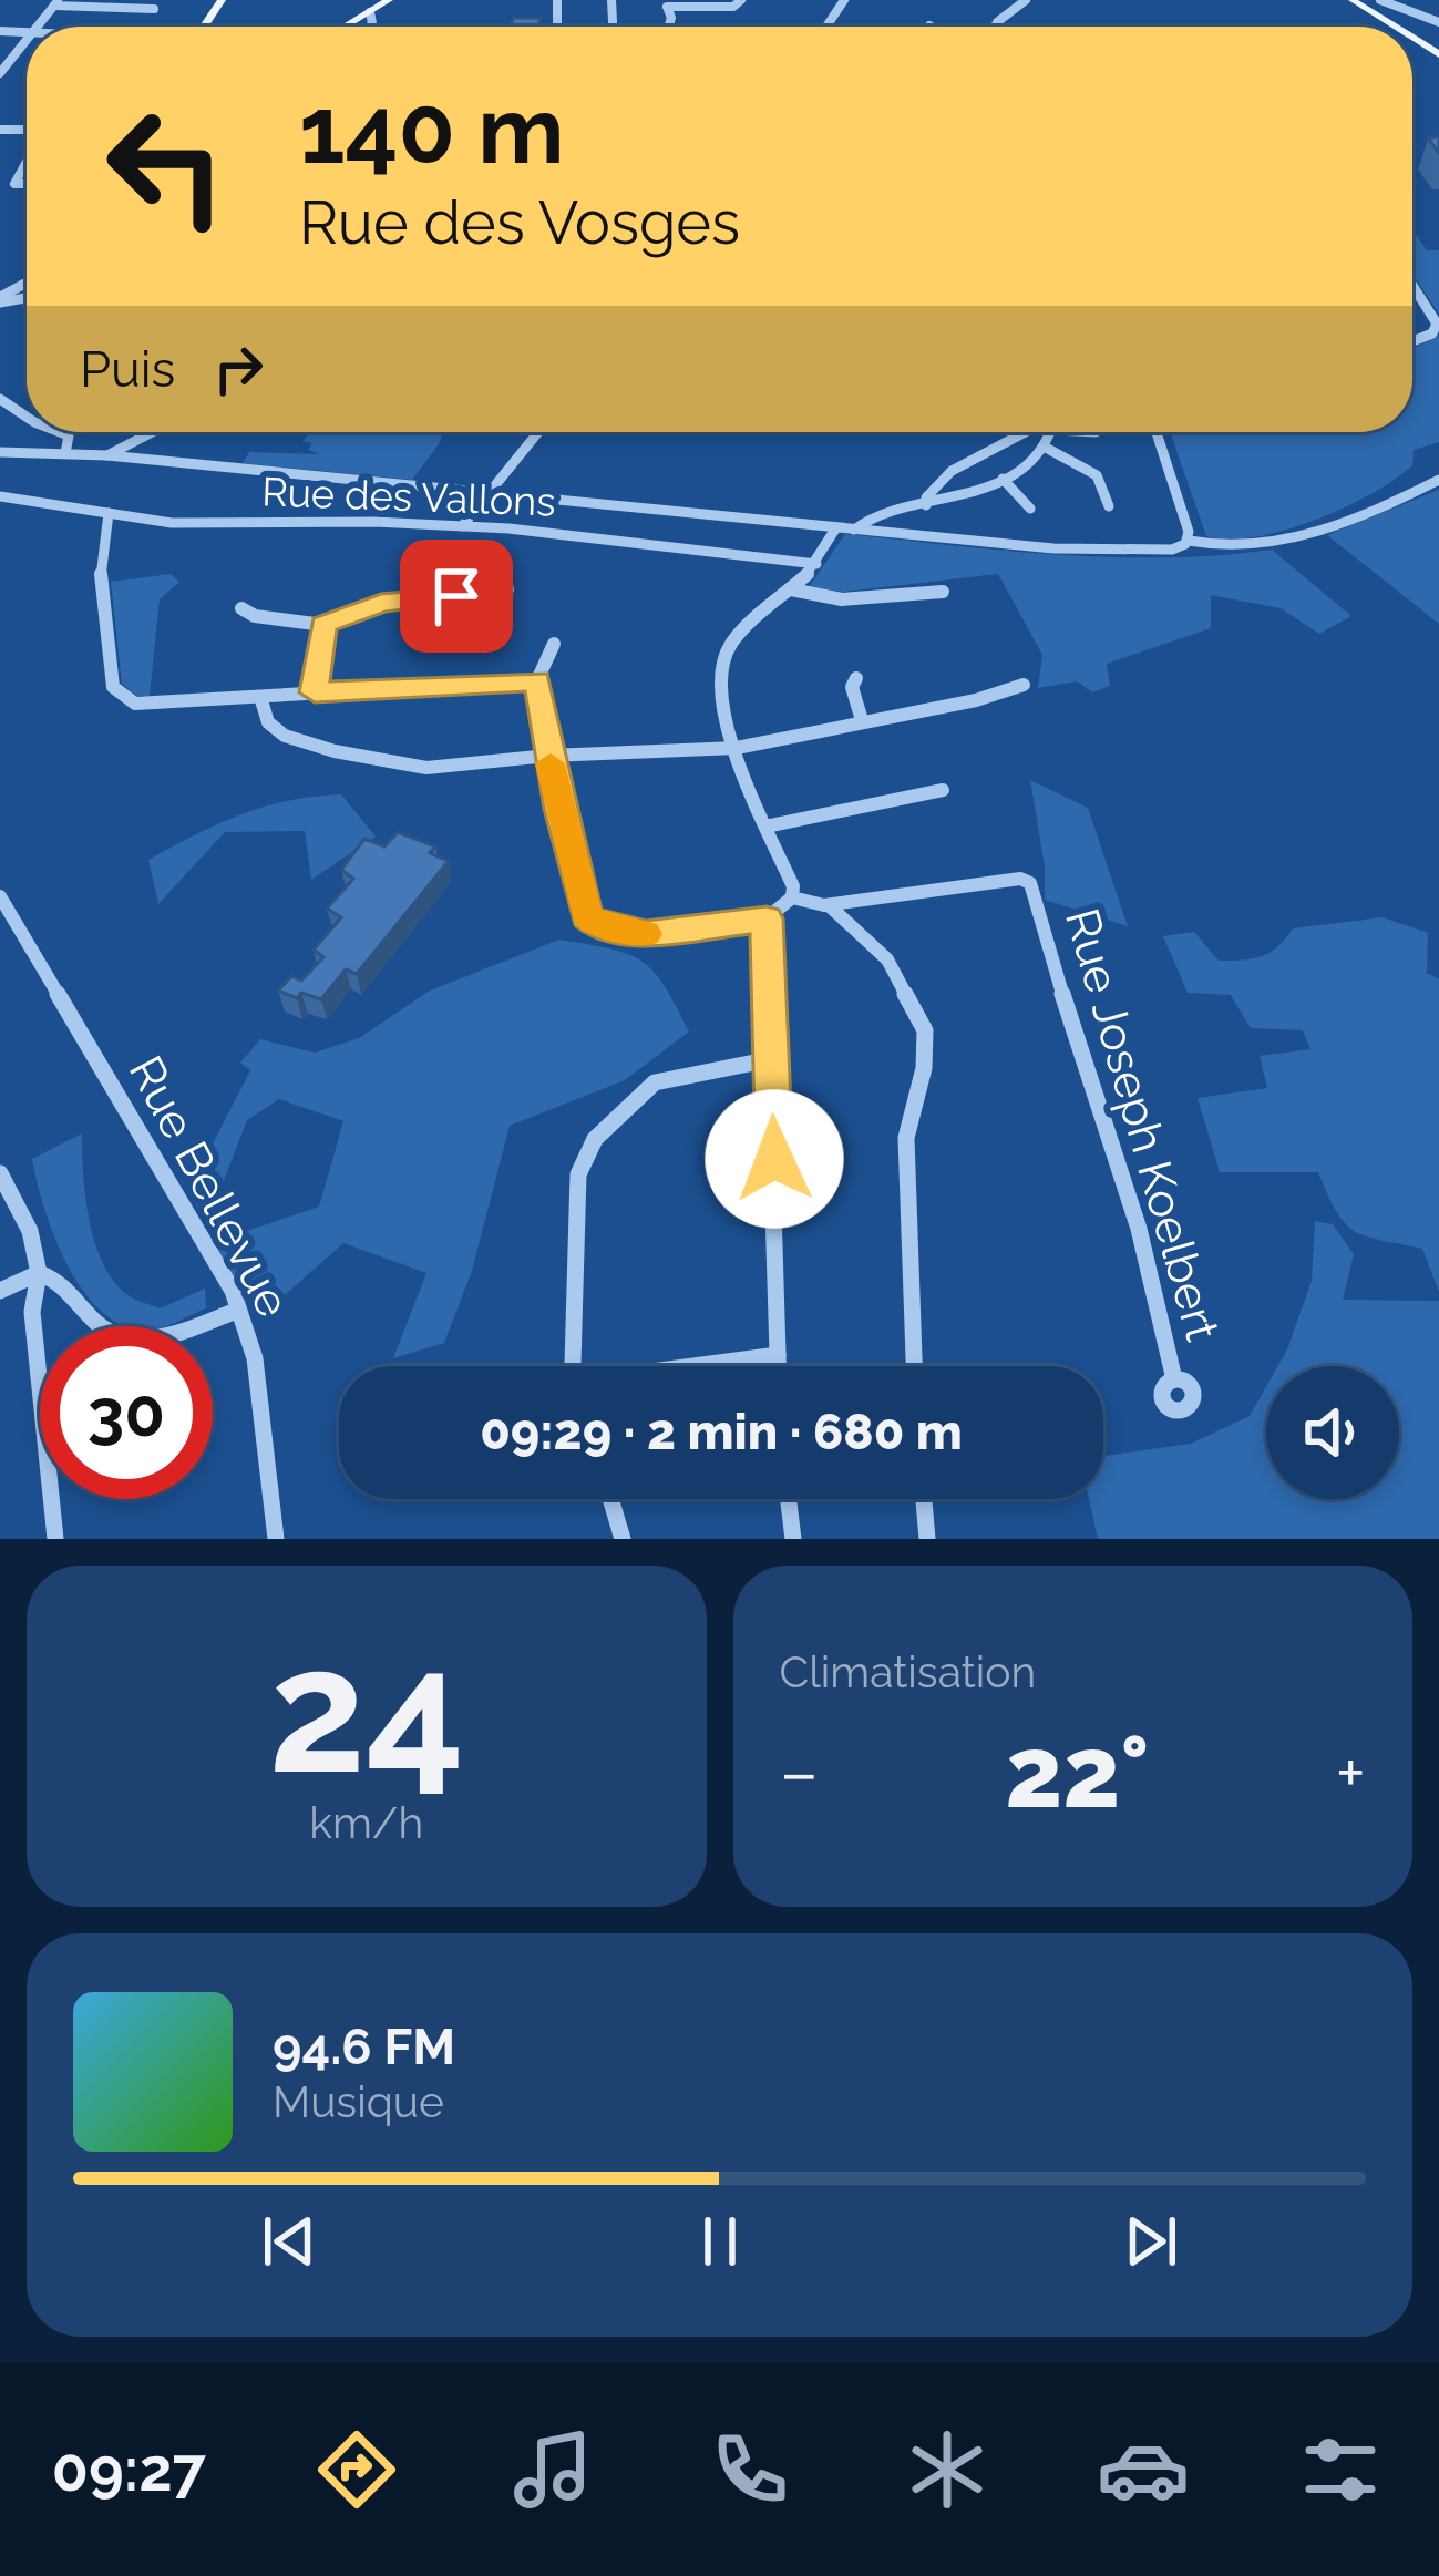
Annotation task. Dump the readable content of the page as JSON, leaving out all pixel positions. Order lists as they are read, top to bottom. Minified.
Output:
{"streets":{"street":["Rue des Vallons","Rue Joseph Koelbert","Rue Bellevue"]},"page":{"turn":["140 m","Rue des Vosges"],"then":"Puis","limit":"30","trip":"09:29 · 2 min · 680 m","tile":[["24","km/h"],"Climatisation"],"heat":["−","22°","+"],"song":["94.6 FM","Musique"],"tabs":"09:27"}}
